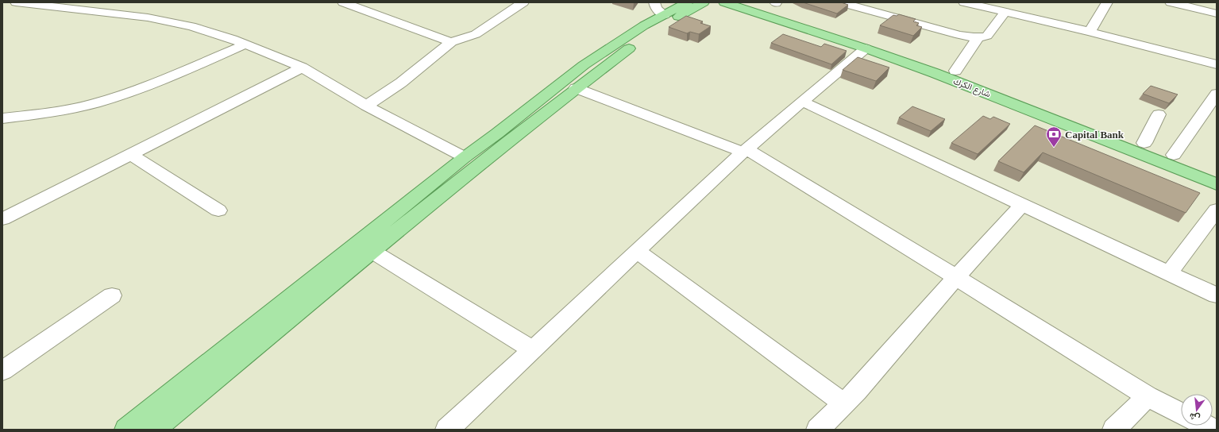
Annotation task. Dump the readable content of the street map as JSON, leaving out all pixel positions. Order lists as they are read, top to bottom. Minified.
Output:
{"streets":{"main road":["شارع الكرك"]},"places":{"bank":["Capital Bank"]},"north":"bottom"}
